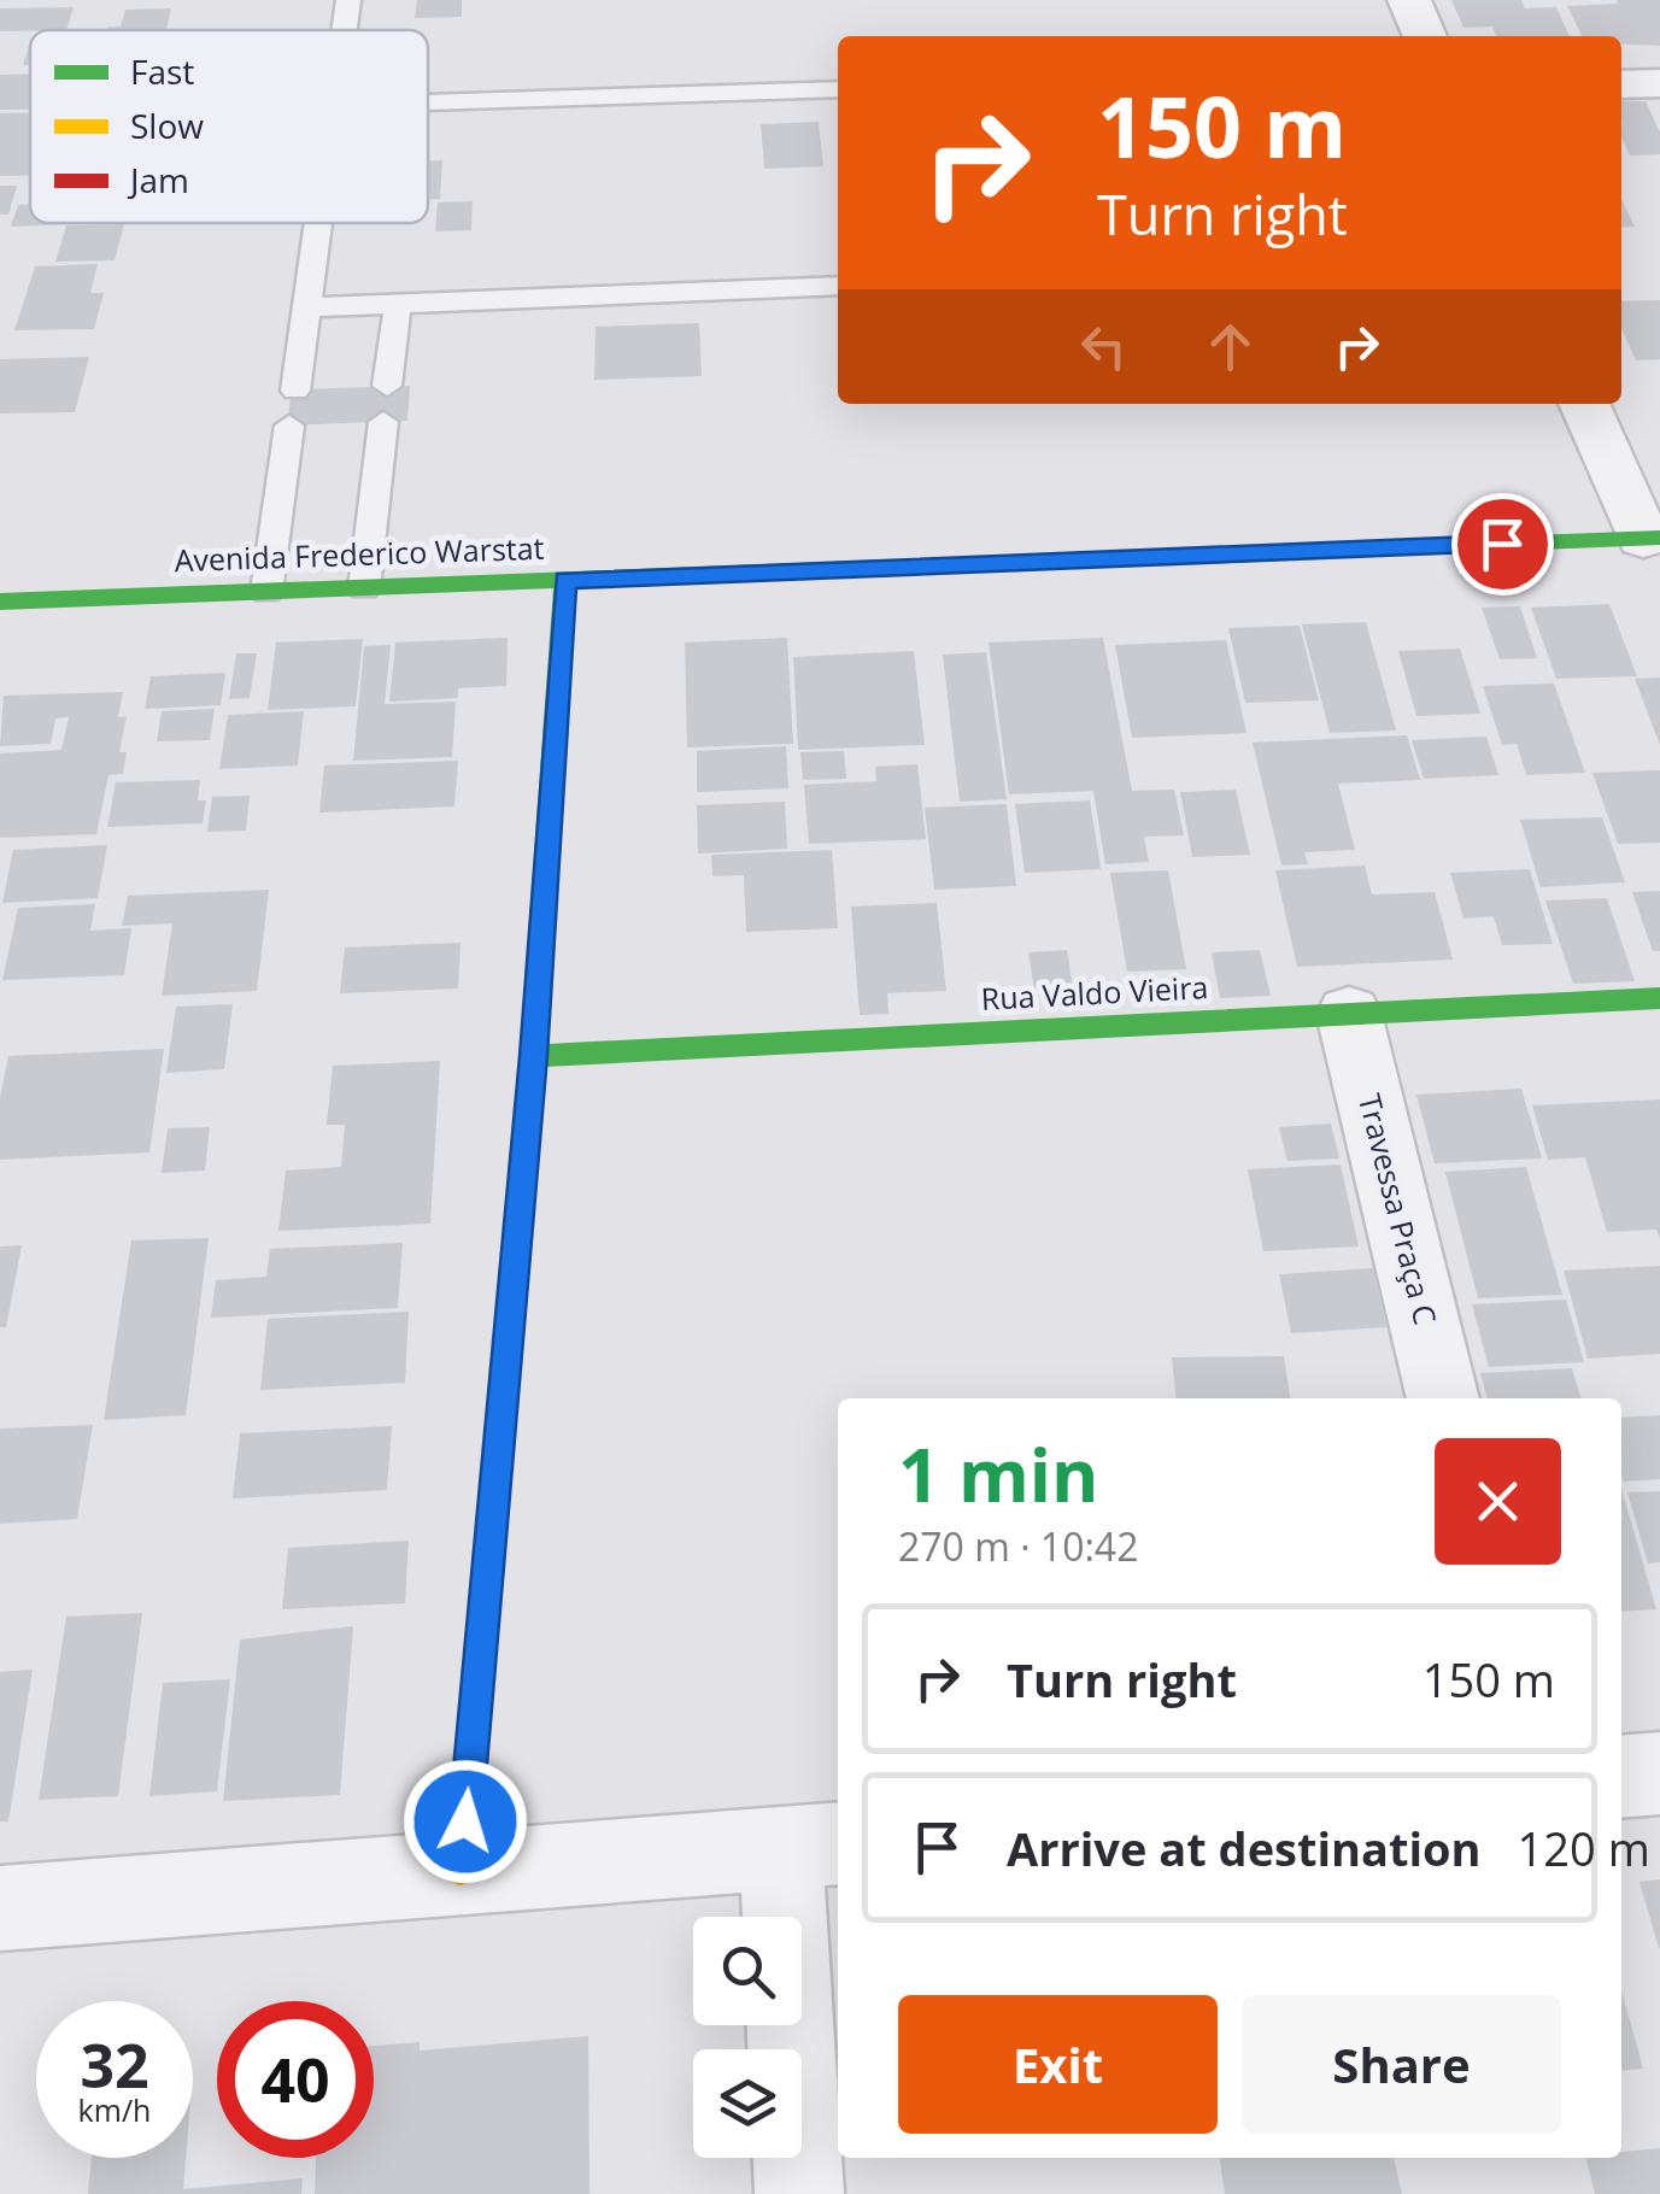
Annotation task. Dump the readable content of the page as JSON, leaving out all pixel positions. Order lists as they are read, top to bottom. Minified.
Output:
{"streets":{"street":["Avenida Frederico Warstat","Rua Valdo Vieira","Travessa Praça C"]},"crossings":[["Rua Valdo Vieira","Travessa Praça C"]],"legend":["Fast","Slow","Jam"],"page":{"turn":["150 m","Turn right"],"heading":["1 min","270 m · 10:42"],"list":[{"name":"Turn right","value":"150 m"},{"name":"Arrive at destination","value":"120 m"}],"buttons":["Exit","Share"],"speed":"32 km/h","limit":"40"}}
